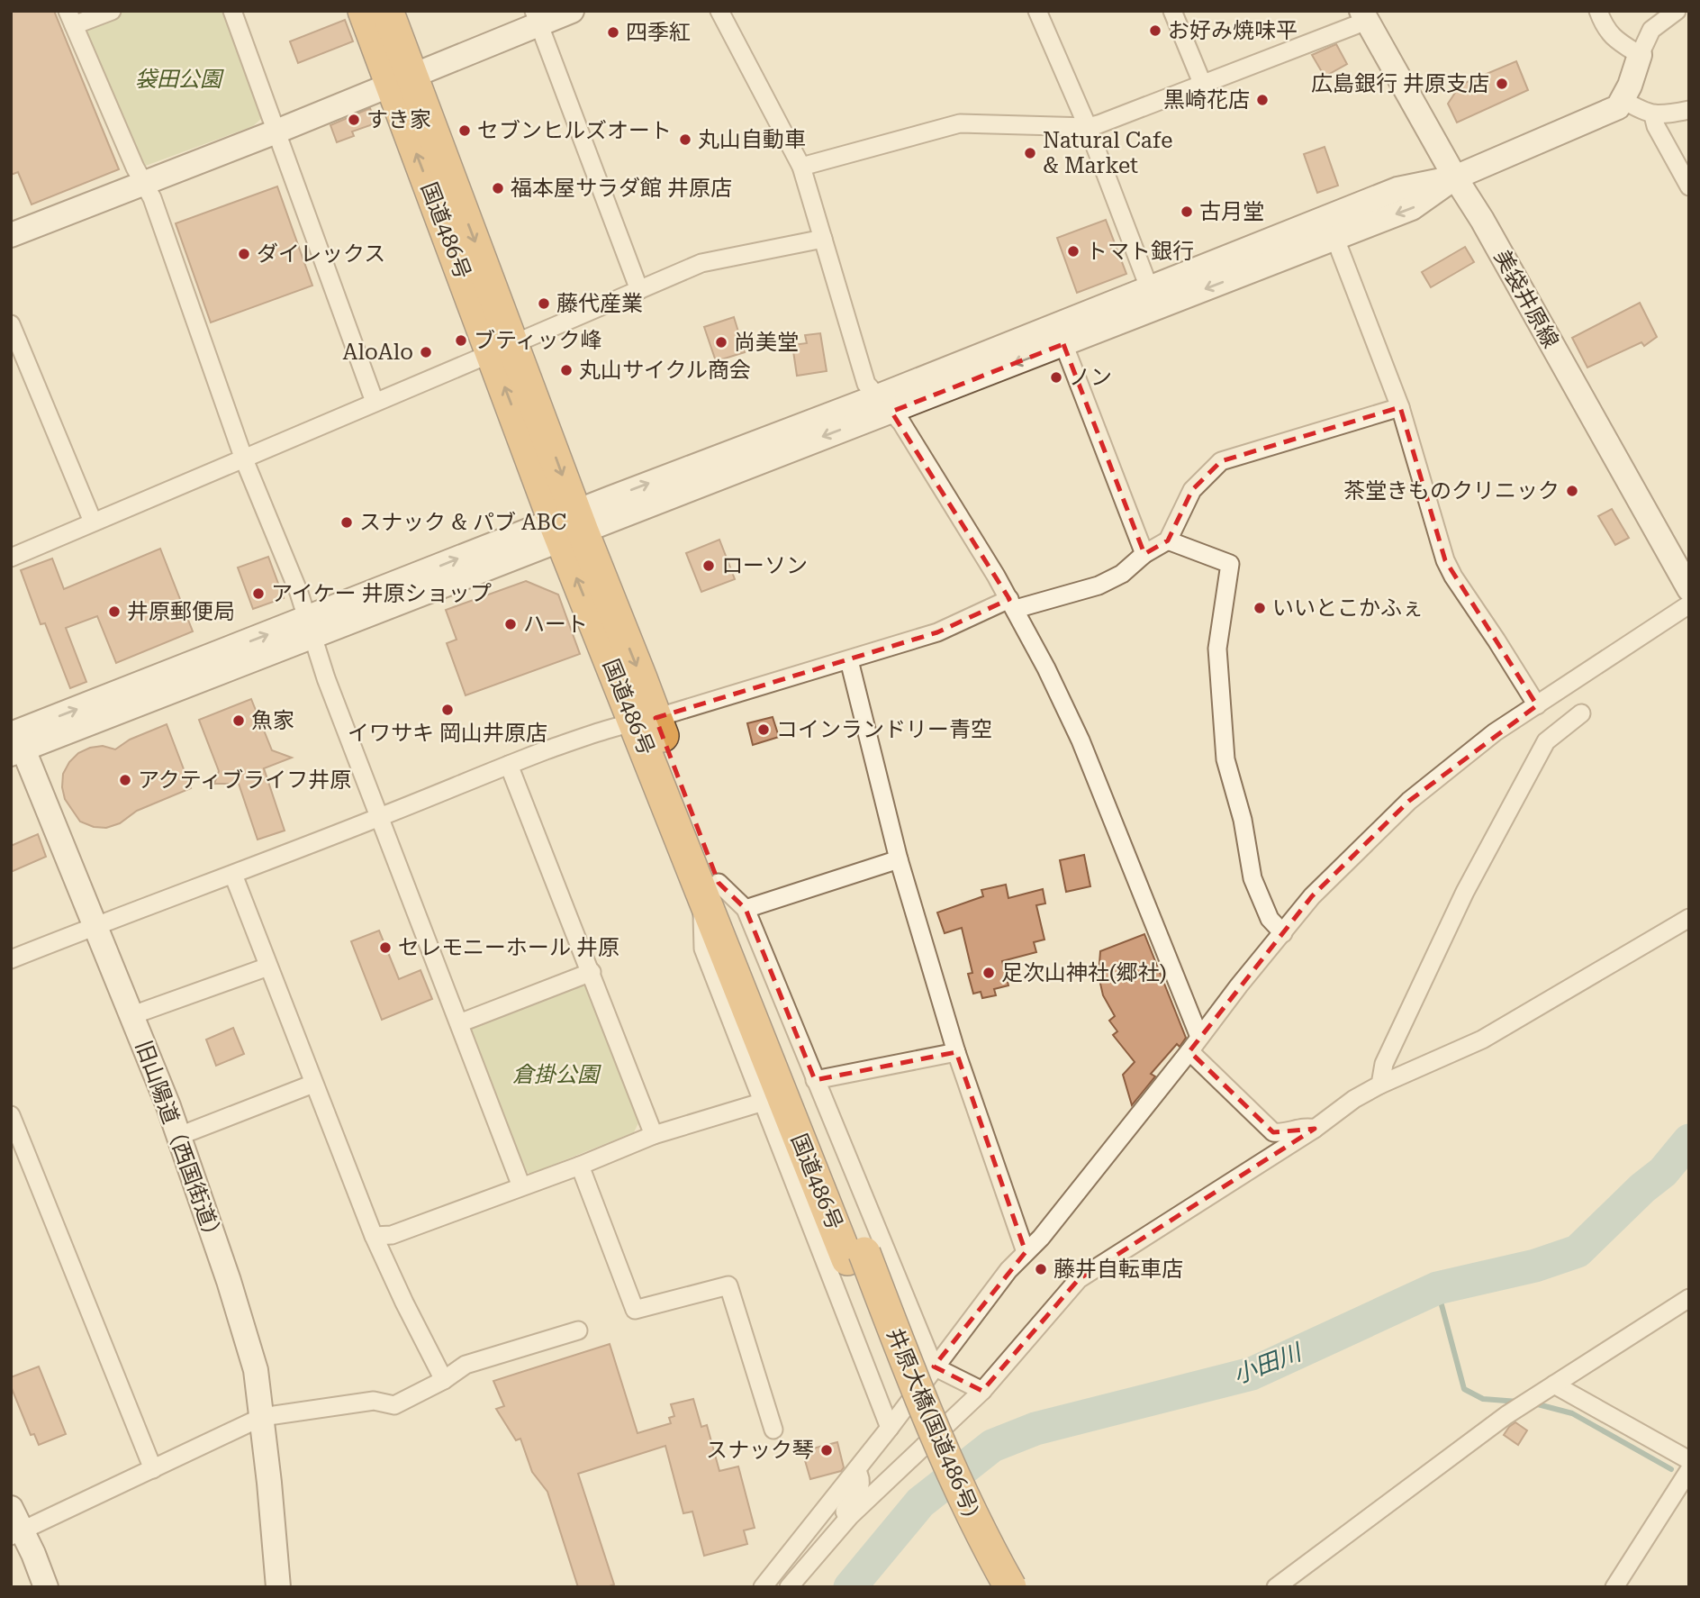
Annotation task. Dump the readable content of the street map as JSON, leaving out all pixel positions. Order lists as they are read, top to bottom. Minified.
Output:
{"streets":{"highway":["国道486号","井原大橋(国道486号)"],"street":["美袋井原線","旧山陽道（西国街道）"]},"crossings":[["国道486号","井原大橋(国道486号)"]],"water":["小田川"],"parks":["袋田公園","倉掛公園"],"places":["お好み焼味平","四季紅","広島銀行 井原支店","黒崎花店","すき家","セブンヒルズオート","丸山自動車","Natural Cafe & Market","福本屋サラダ館 井原店","古月堂","トマト銀行","ダイレックス","藤代産業","ブティック峰","尚美堂","AloAlo","丸山サイクル商会","ノン","茶堂きものクリニック","スナック & パブ ABC","ローソン","アイケー 井原ショップ","いいとこかふぇ","井原郵便局","ハート","イワサキ 岡山井原店","魚家","コインランドリー青空","アクティブライフ井原","セレモニーホール 井原","足次山神社(郷社)","藤井自転車店","スナック琴"]}
